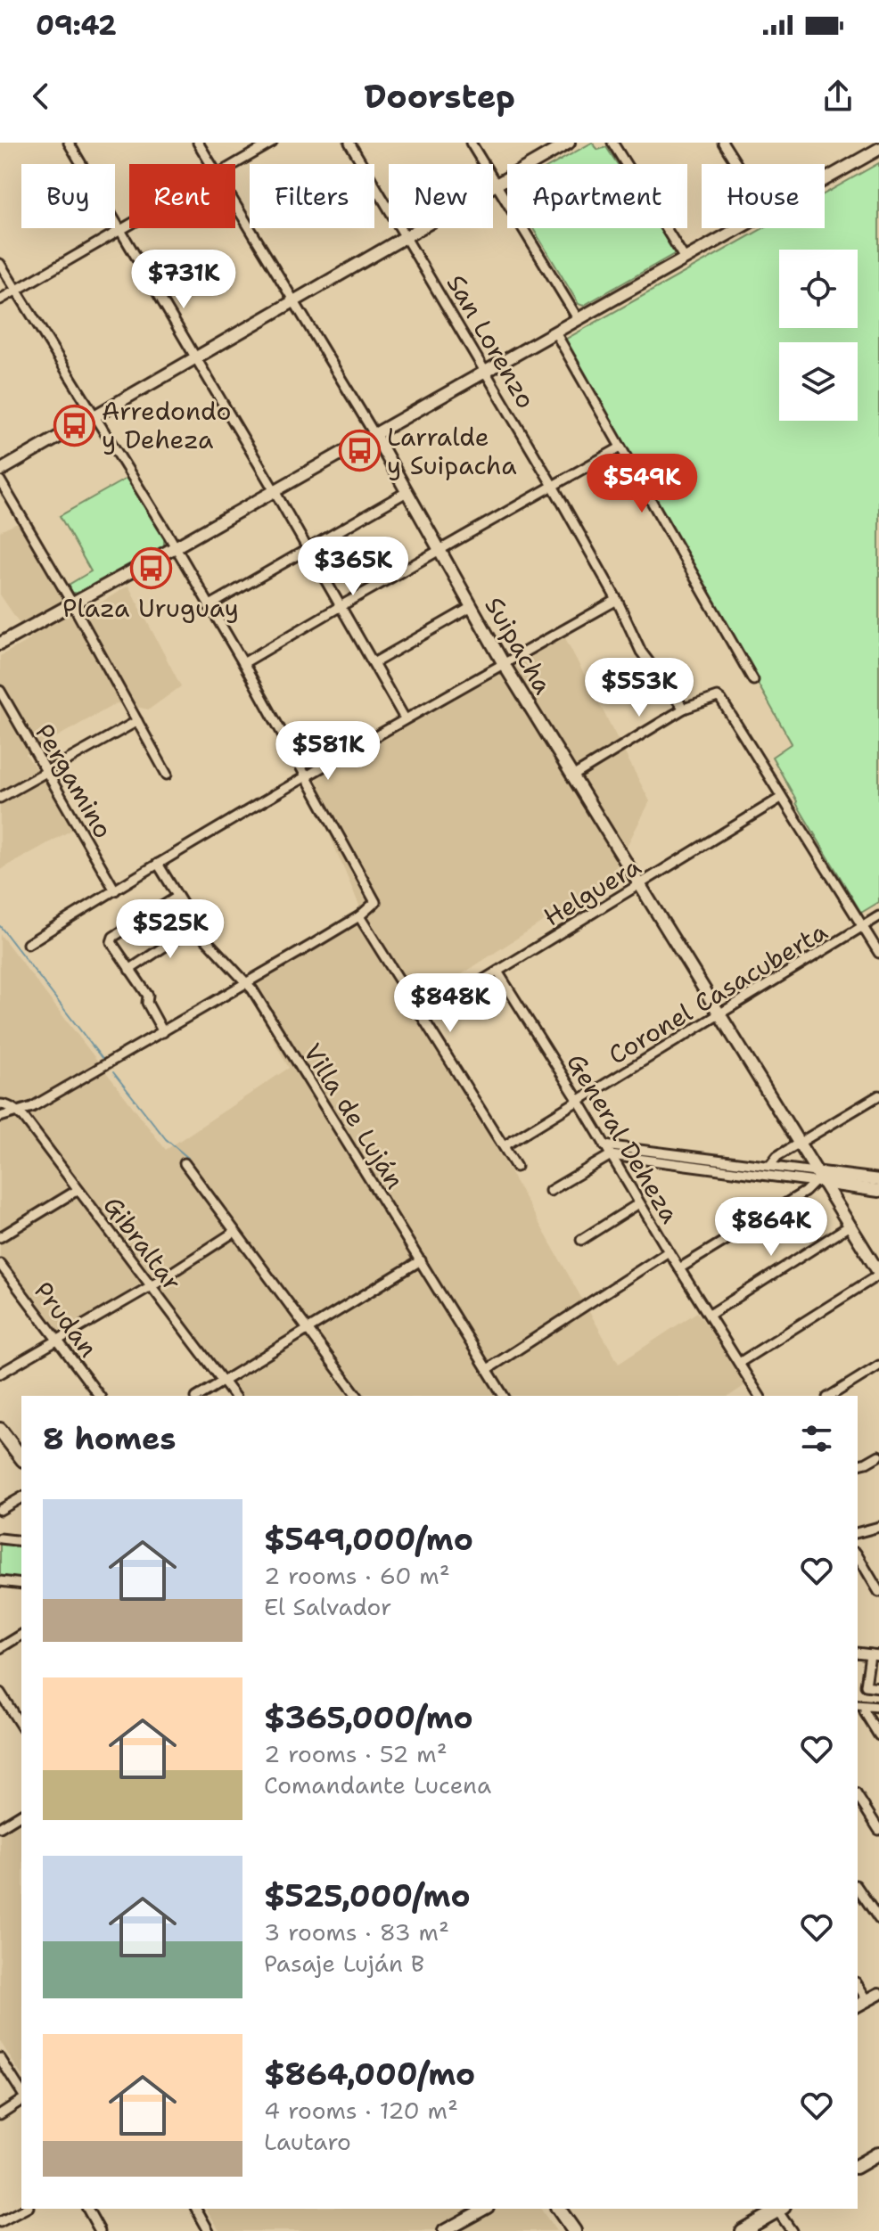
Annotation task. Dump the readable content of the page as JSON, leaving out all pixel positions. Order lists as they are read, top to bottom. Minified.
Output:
{"streets":{"street":["San Lorenzo","Suipacha","Pergamino","Helguera","Coronel Casacuberta","Villa de Luján","General Deheza","Gibraltar","Prudan"]},"crossings":[["Suipacha","Helguera"],["Suipacha","Coronel Casacuberta"],["Helguera","General Deheza"],["Coronel Casacuberta","General Deheza"]],"places":{"bus stop":["Arredondo y Deheza","Larralde y Suipacha","Plaza Uruguay"]},"page":{"status":"09:42","header":"Doorstep","chip":["Buy","Rent","Filters","New","Apartment","House"],"price":["$731K","$549K","$365K","$553K","$581K","$525K","$848K","$864K"],"heading":"8 homes","list":[{"name":"$549,000/mo","note":"2 rooms · 60 m² · El Salvador"},{"name":"$365,000/mo","note":"2 rooms · 52 m² · Comandante Lucena"},{"name":"$525,000/mo","note":"3 rooms · 83 m² · Pasaje Luján B"},{"name":"$864,000/mo","note":"4 rooms · 120 m² · Lautaro"}]}}
